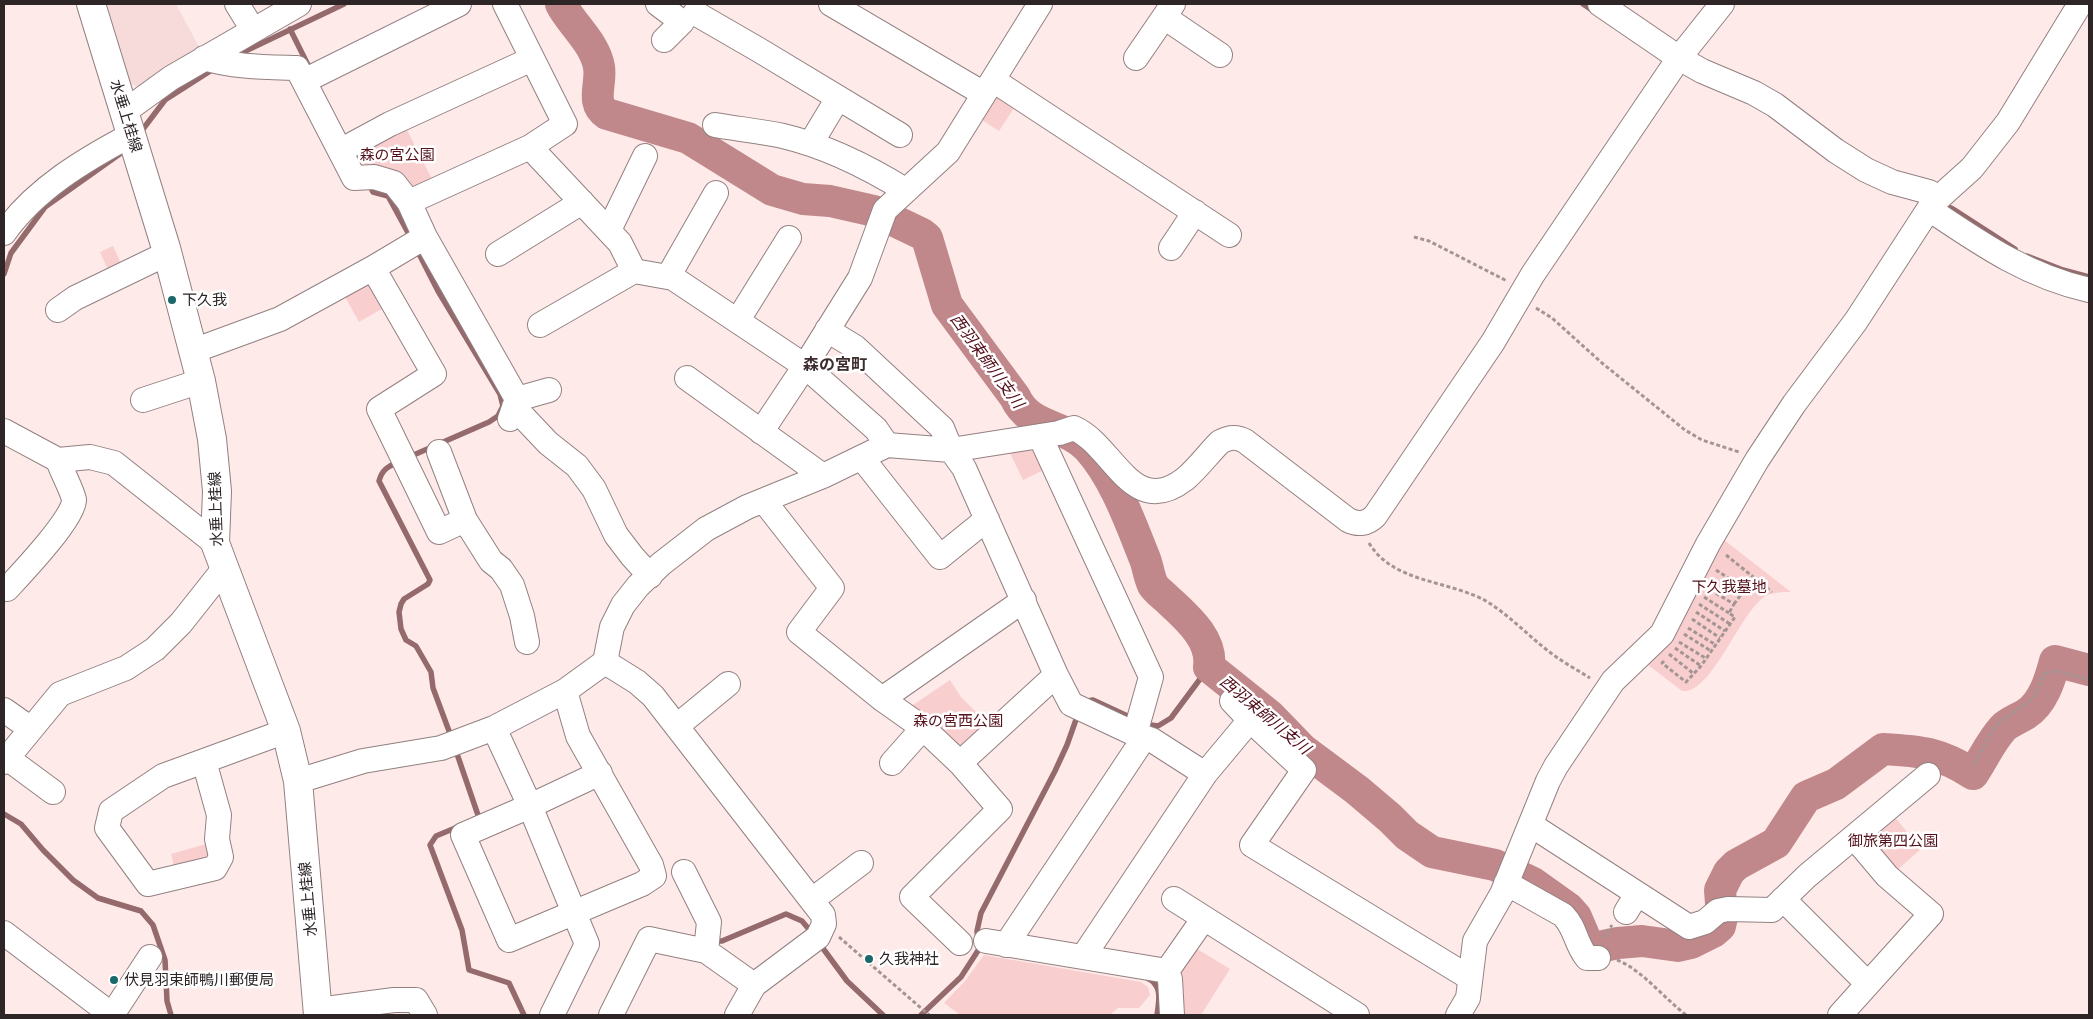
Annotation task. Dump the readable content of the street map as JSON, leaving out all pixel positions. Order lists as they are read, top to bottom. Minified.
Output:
{"streets":{"main road":["水垂上桂線"]},"districts":["森の宮町"],"water":["西羽束師川支川"],"parks":["森の宮公園","下久我墓地","森の宮西公園","御旅第四公園"],"places":["下久我","久我神社","伏見羽束師鴨川郵便局"]}
